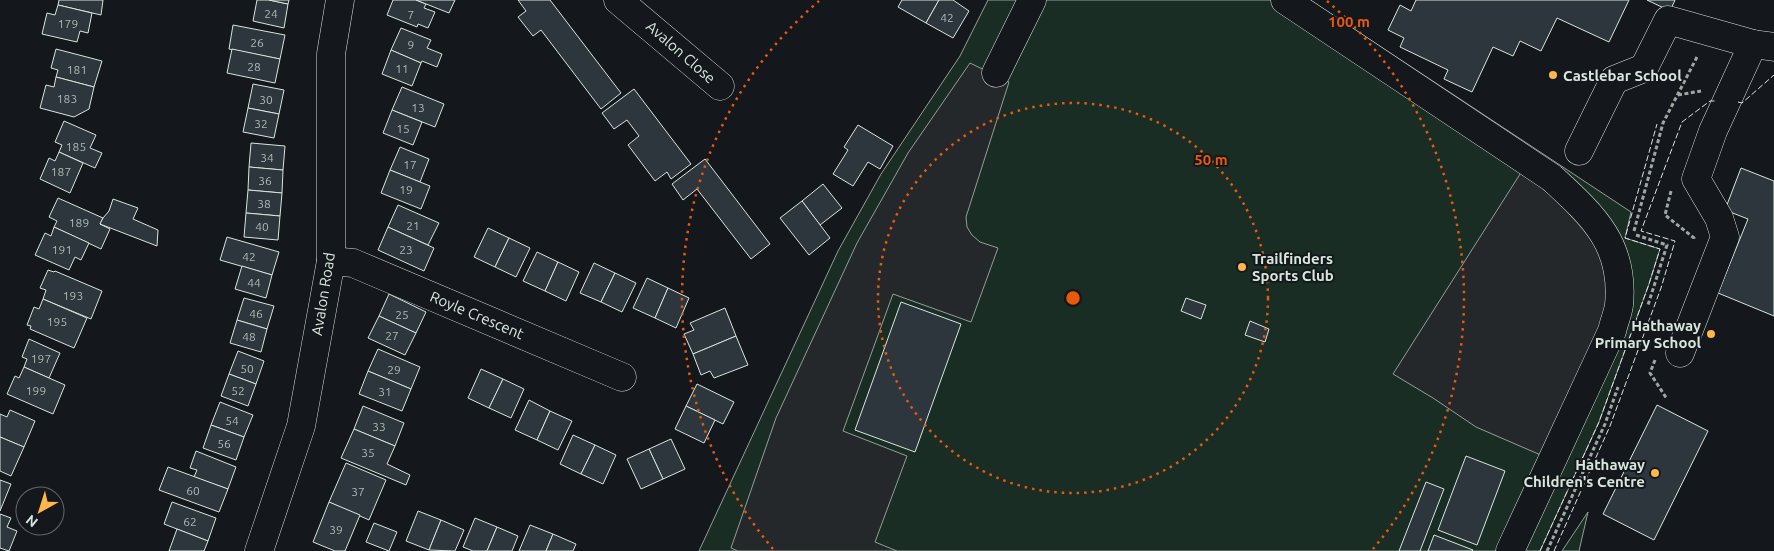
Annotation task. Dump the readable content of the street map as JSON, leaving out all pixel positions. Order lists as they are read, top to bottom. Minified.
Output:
{"streets":{"street":["Avalon Close","Avalon Road","Royle Crescent"]},"crossings":[["Avalon Road","Royle Crescent"]],"places":["Castlebar School","Trailfinders Sports Club","Hathaway Primary School","Hathaway Children's Centre"],"house_numbers":["24","7","42","179","26","9","28","11","181","183","30","13","32","15","185","34","17","187","36","19","38","189","21","40","191","23","42","44","193","46","25","195","27","48","197","50","29","199","52","31","54","33","56","35","60","37","62","39"],"north":"bottom left","rings":["100 m","50 m"]}
